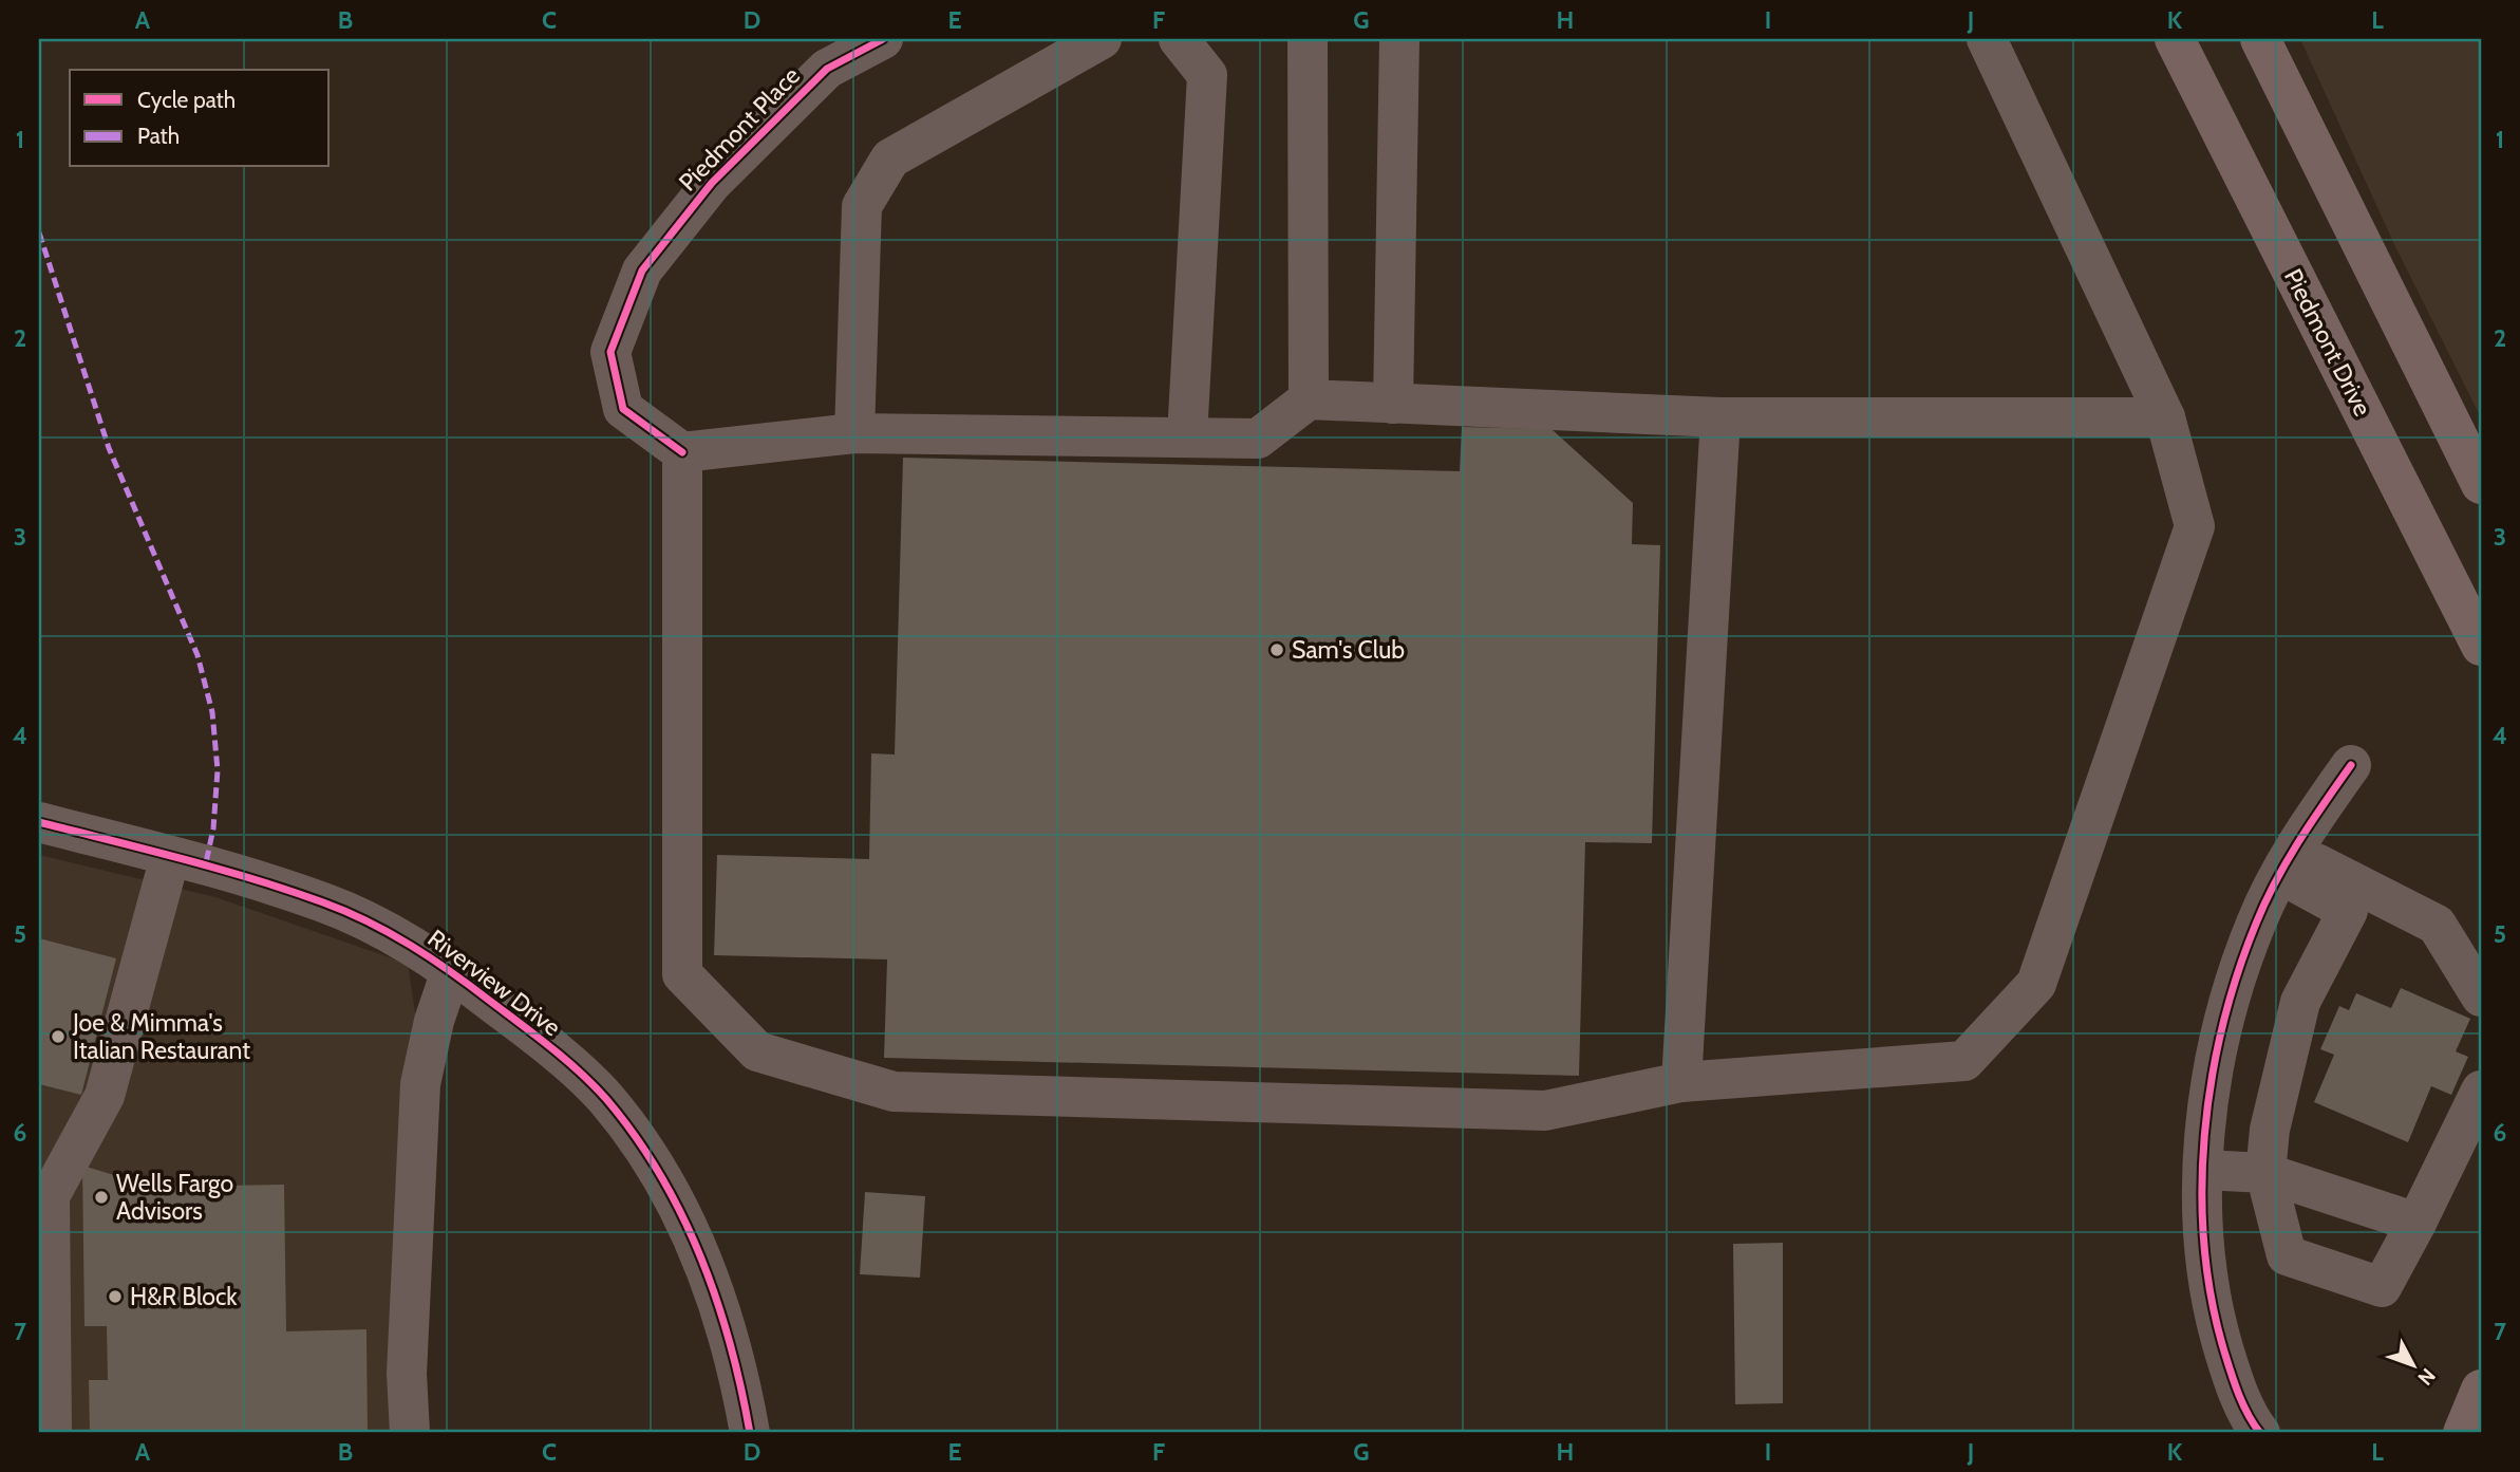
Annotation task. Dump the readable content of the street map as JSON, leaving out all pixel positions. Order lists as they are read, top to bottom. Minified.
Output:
{"streets":{"main road":["Piedmont Drive"],"street":["Piedmont Place","Riverview Drive"]},"places":["Sam's Club","Joe & Mimma's Italian Restaurant","Wells Fargo Advisors","H&R Block"],"legend":["Cycle path","Path"],"north":"bottom right","grid":{"columns":["A","B","C","D","E","F","G","H","I","J","K","L"],"rows":["1","2","3","4","5","6","7"]}}
